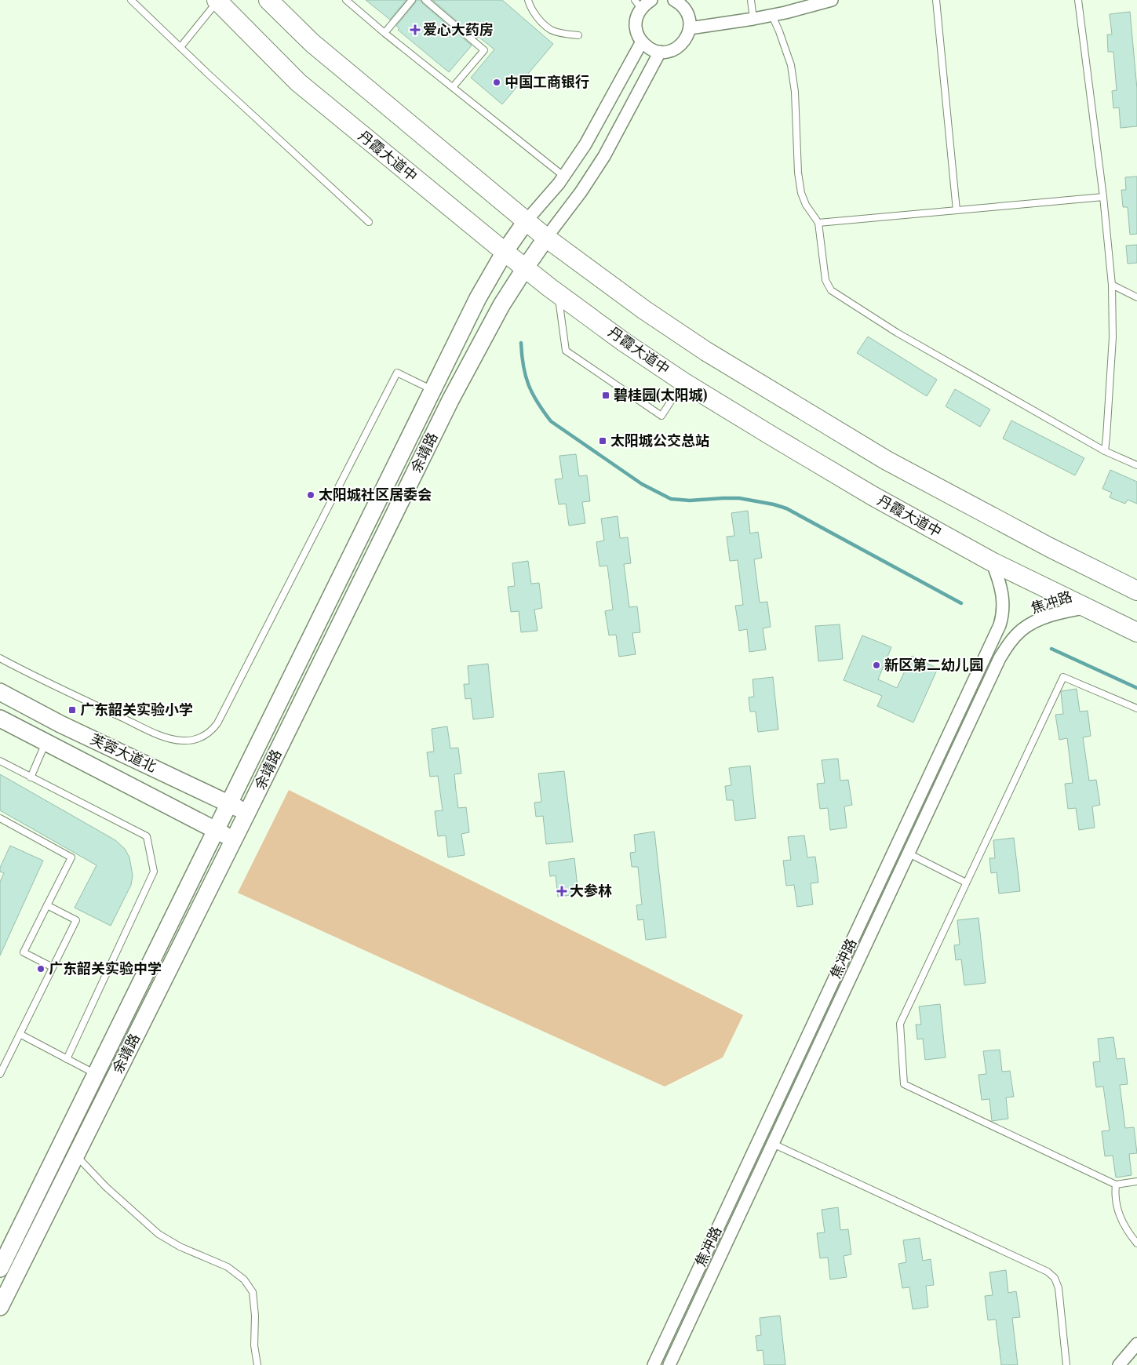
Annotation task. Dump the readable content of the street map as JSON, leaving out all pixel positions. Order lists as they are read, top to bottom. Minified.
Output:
{"streets":{"main road":["丹霞大道中","余靖路","芙蓉大道北"],"street":["焦冲路"]},"crossings":[["丹霞大道中","余靖路"],["丹霞大道中","焦冲路"],["余靖路","芙蓉大道北"]],"places":{"health":["爱心大药房","大参林"],"other":["中国工商银行","太阳城社区居委会","新区第二幼儿园","广东韶关实验中学"],"transit":["碧桂园(太阳城)","太阳城公交总站","广东韶关实验小学"]}}
